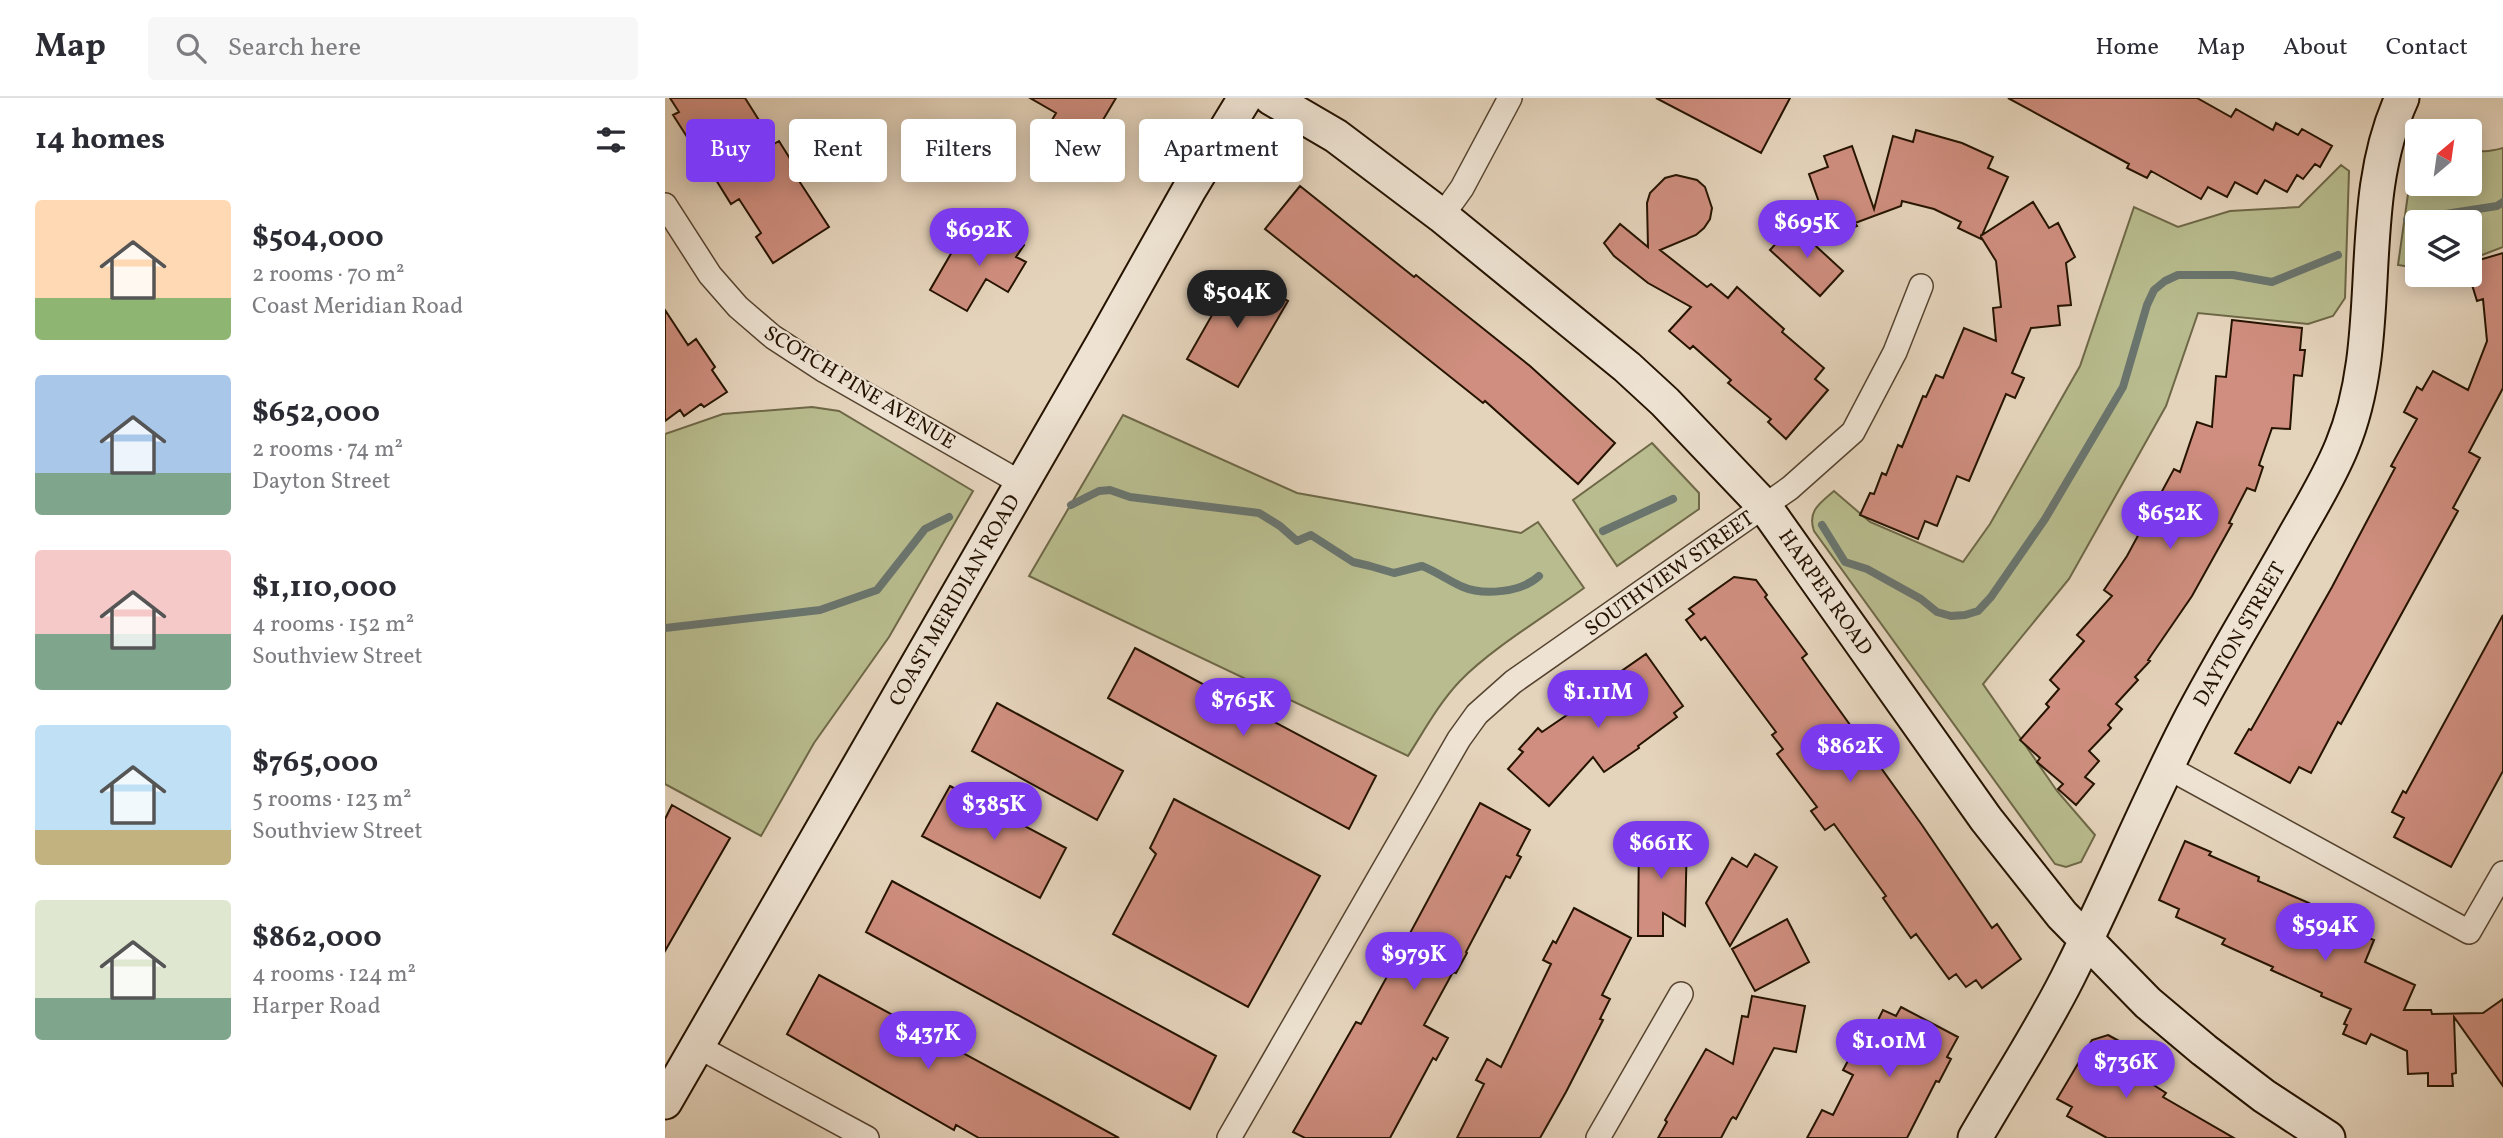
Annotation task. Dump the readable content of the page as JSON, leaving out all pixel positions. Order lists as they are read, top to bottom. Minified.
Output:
{"streets":{"street":["SCOTCH PINE AVENUE","SOUTHVIEW STREET","HARPER ROAD","COAST MERIDIAN ROAD","DAYTON STREET"]},"crossings":[["SCOTCH PINE AVENUE","COAST MERIDIAN ROAD"],["SOUTHVIEW STREET","HARPER ROAD"],["HARPER ROAD","DAYTON STREET"]],"north":"top right","page":{"header":"Map","search":"Search here","nav":["Home","Map","About","Contact"],"heading":"14 homes","chip":["Buy","Rent","Filters","New","Apartment"],"list":[{"name":"$504,000","note":"2 rooms · 70 m² · Coast Meridian Road"},{"name":"$652,000","note":"2 rooms · 74 m² · Dayton Street"},{"name":"$1,110,000","note":"4 rooms · 152 m² · Southview Street"},{"name":"$765,000","note":"5 rooms · 123 m² · Southview Street"},{"name":"$862,000","note":"4 rooms · 124 m² · Harper Road"}],"price":["$695K","$692K","$504K","$652K","$1.11M","$765K","$862K","$385K","$661K","$594K","$979K","$437K","$1.01M","$736K"]}}
